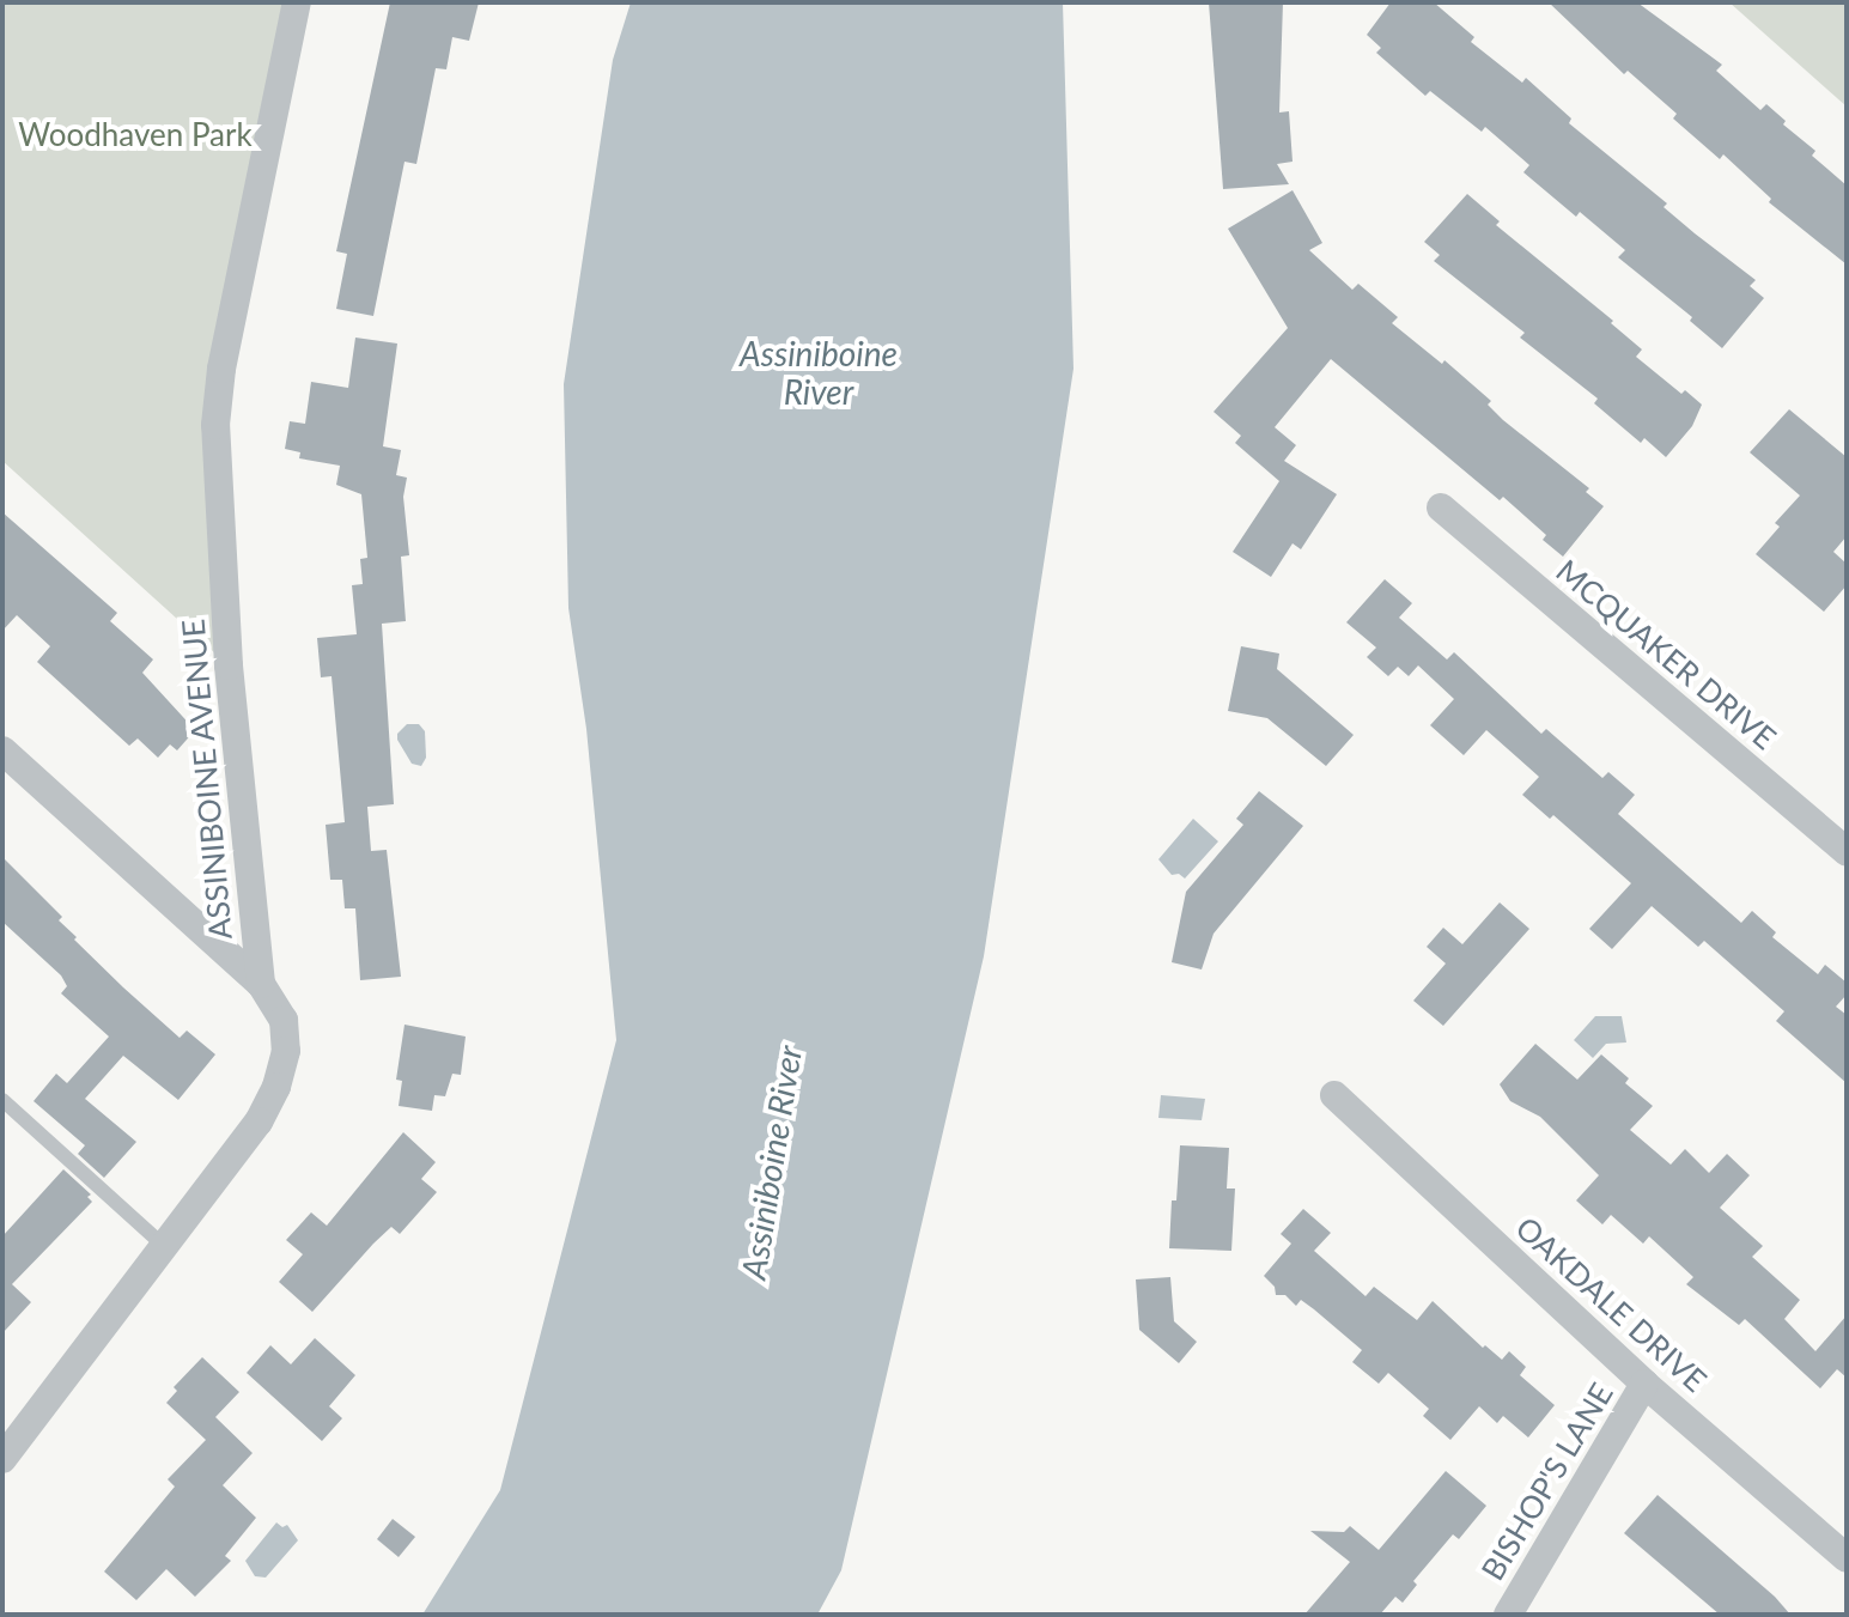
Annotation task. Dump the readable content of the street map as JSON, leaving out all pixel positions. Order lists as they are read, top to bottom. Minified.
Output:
{"streets":{"street":["MCQUAKER DRIVE","ASSINIBOINE AVENUE","OAKDALE DRIVE","BISHOP'S LANE"]},"crossings":[["OAKDALE DRIVE","BISHOP'S LANE"]],"water":["Assiniboine River"],"parks":["Woodhaven Park"]}
